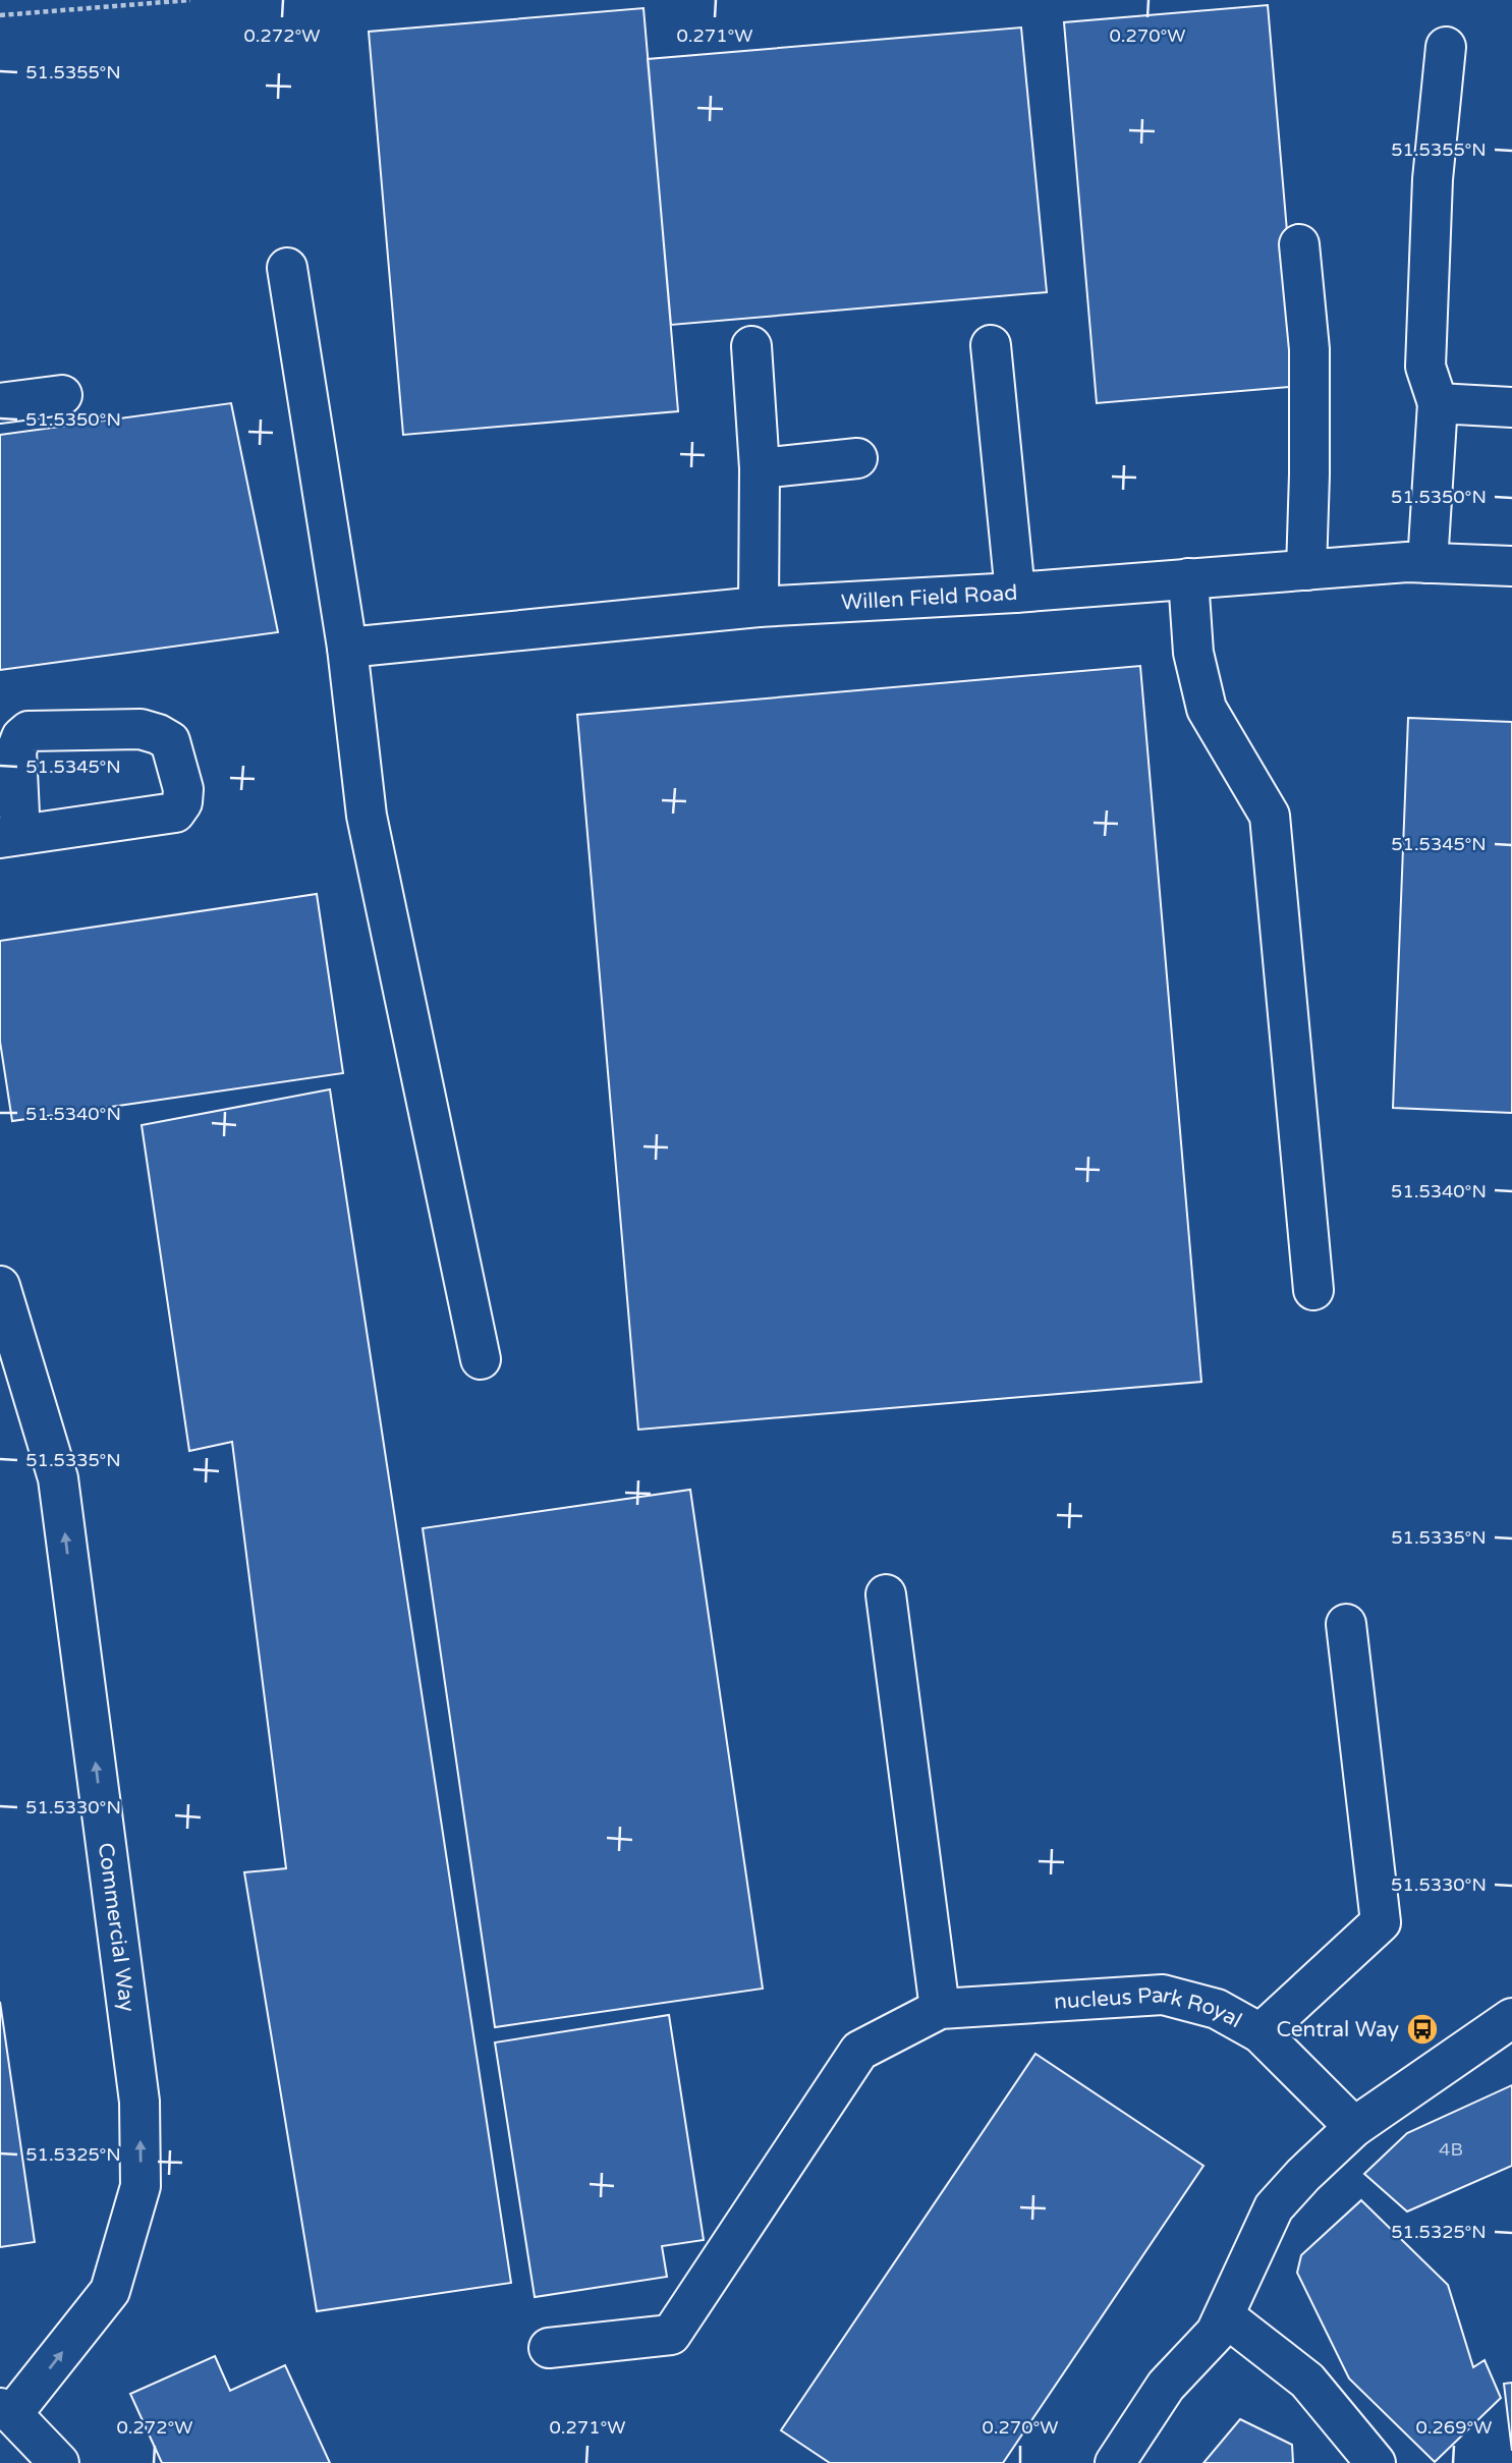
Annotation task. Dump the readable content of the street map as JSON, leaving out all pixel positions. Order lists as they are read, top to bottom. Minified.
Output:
{"streets":{"street":["Willen Field Road","Commercial Way","nucleus Park Royal"]},"one_way":["Commercial Way"],"places":{"bus stop":["Central Way"]},"house_numbers":["4B"],"coordinates":["0.272°W","0.271°W","0.270°W","51.5355°N","51.5350°N","51.5345°N","51.5340°N","51.5335°N","51.5330°N","51.5325°N","0.269°W"]}
